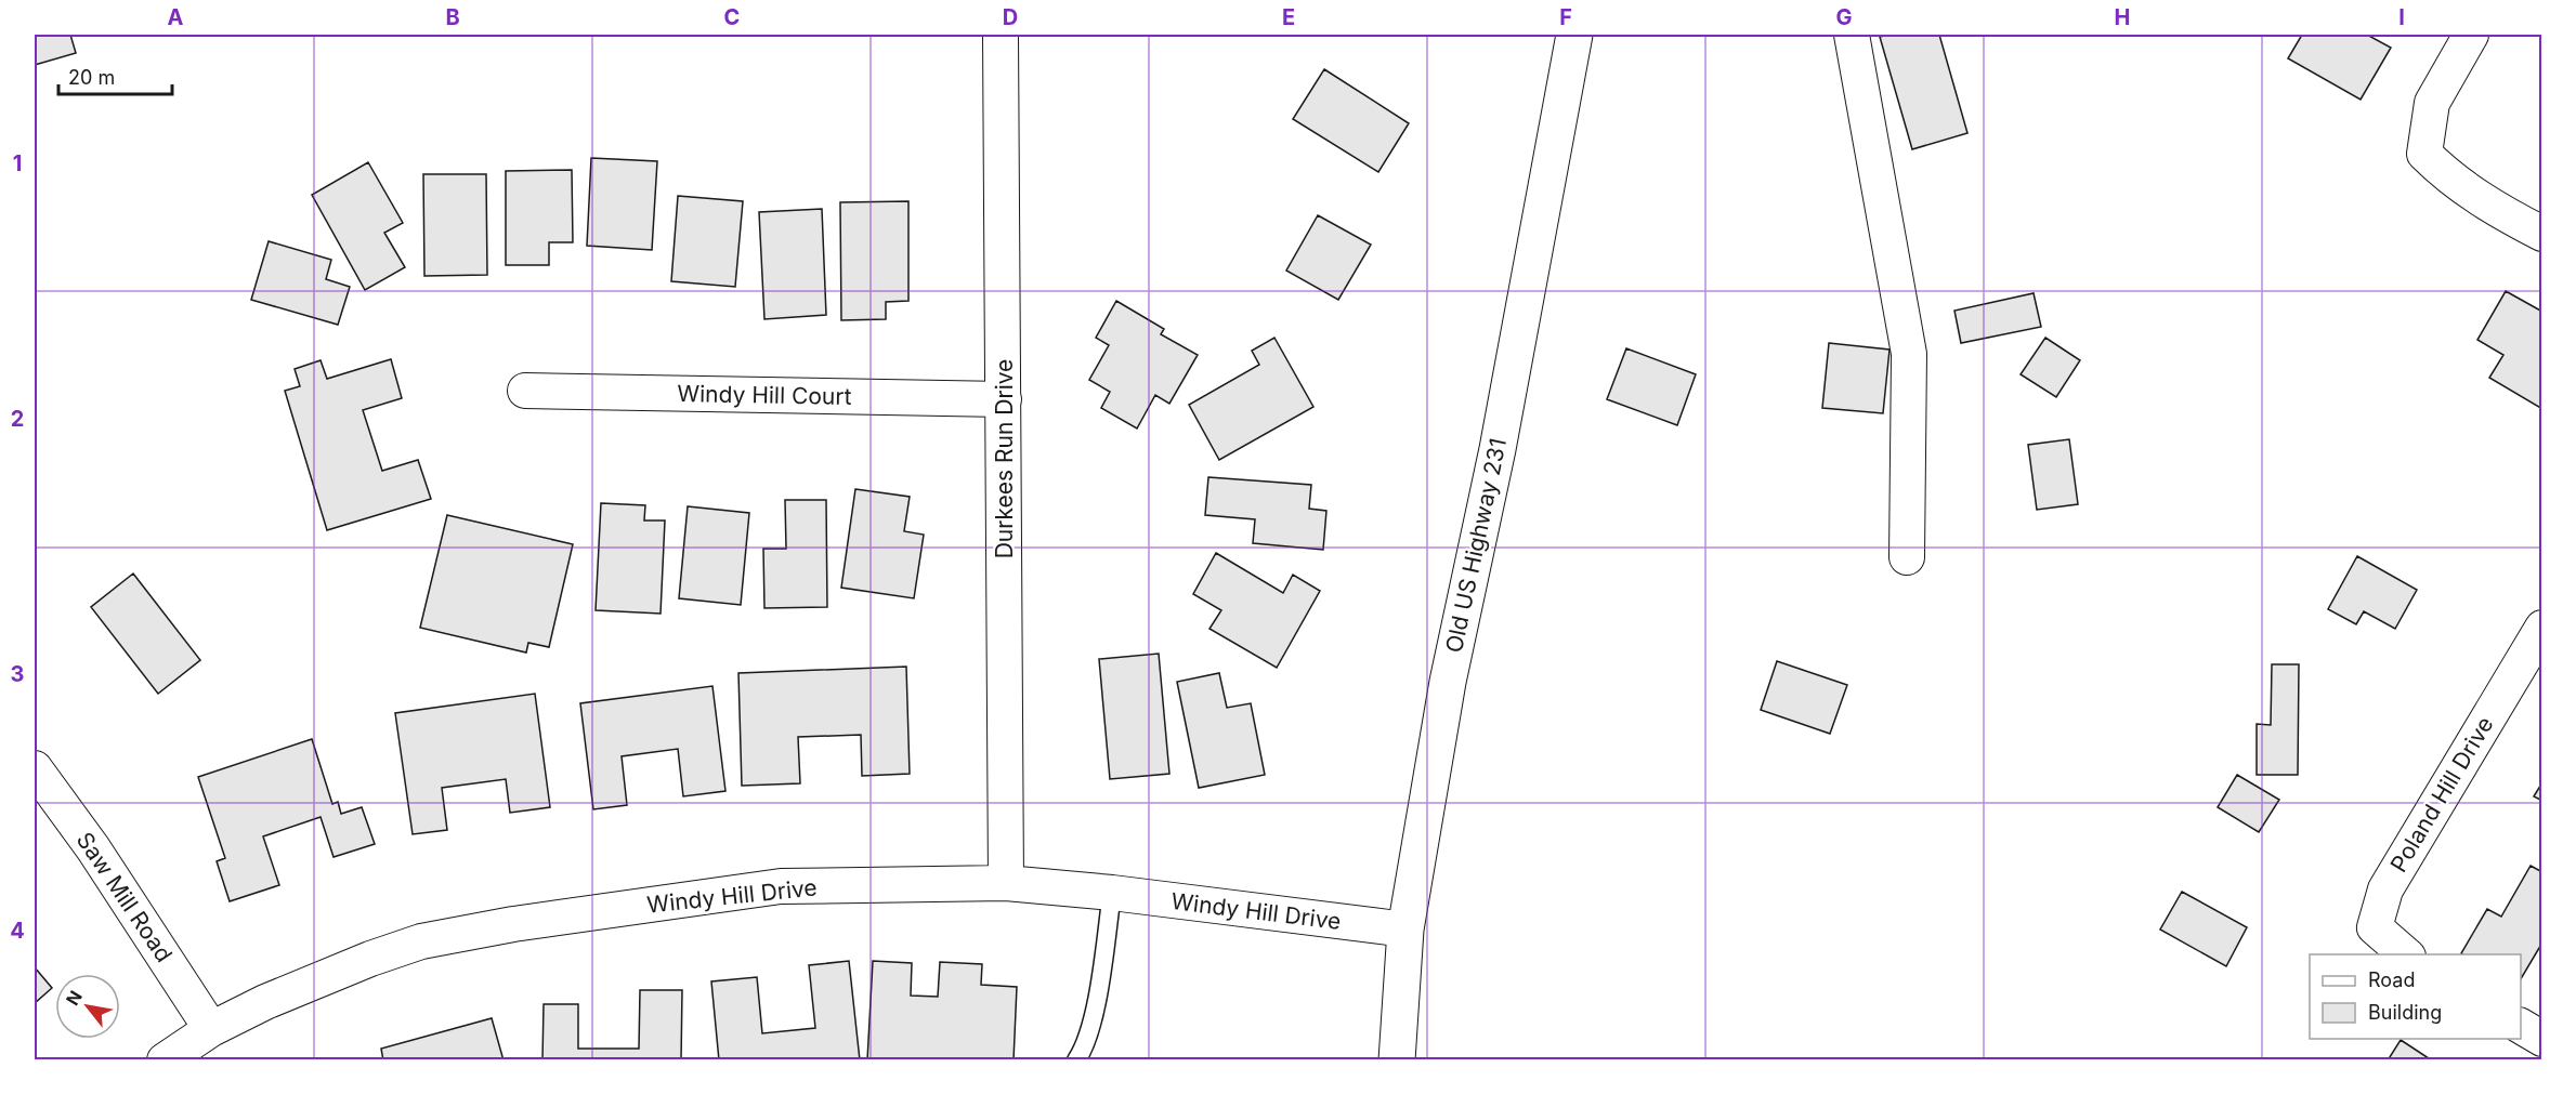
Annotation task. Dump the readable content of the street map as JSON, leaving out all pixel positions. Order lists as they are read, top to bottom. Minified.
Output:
{"streets":{"main road":["Old US Highway 231"],"street":["Windy Hill Court","Durkees Run Drive","Poland Hill Drive","Windy Hill Drive","Saw Mill Road"]},"crossings":[["Windy Hill Court","Durkees Run Drive"],["Durkees Run Drive","Windy Hill Drive"],["Old US Highway 231","Windy Hill Drive"],["Windy Hill Drive","Saw Mill Road"]],"legend":["Road","Building"],"scale_bar":"20 m","north":"top left","grid":{"columns":["A","B","C","D","E","F","G","H","I"],"rows":["1","2","3","4"]}}
